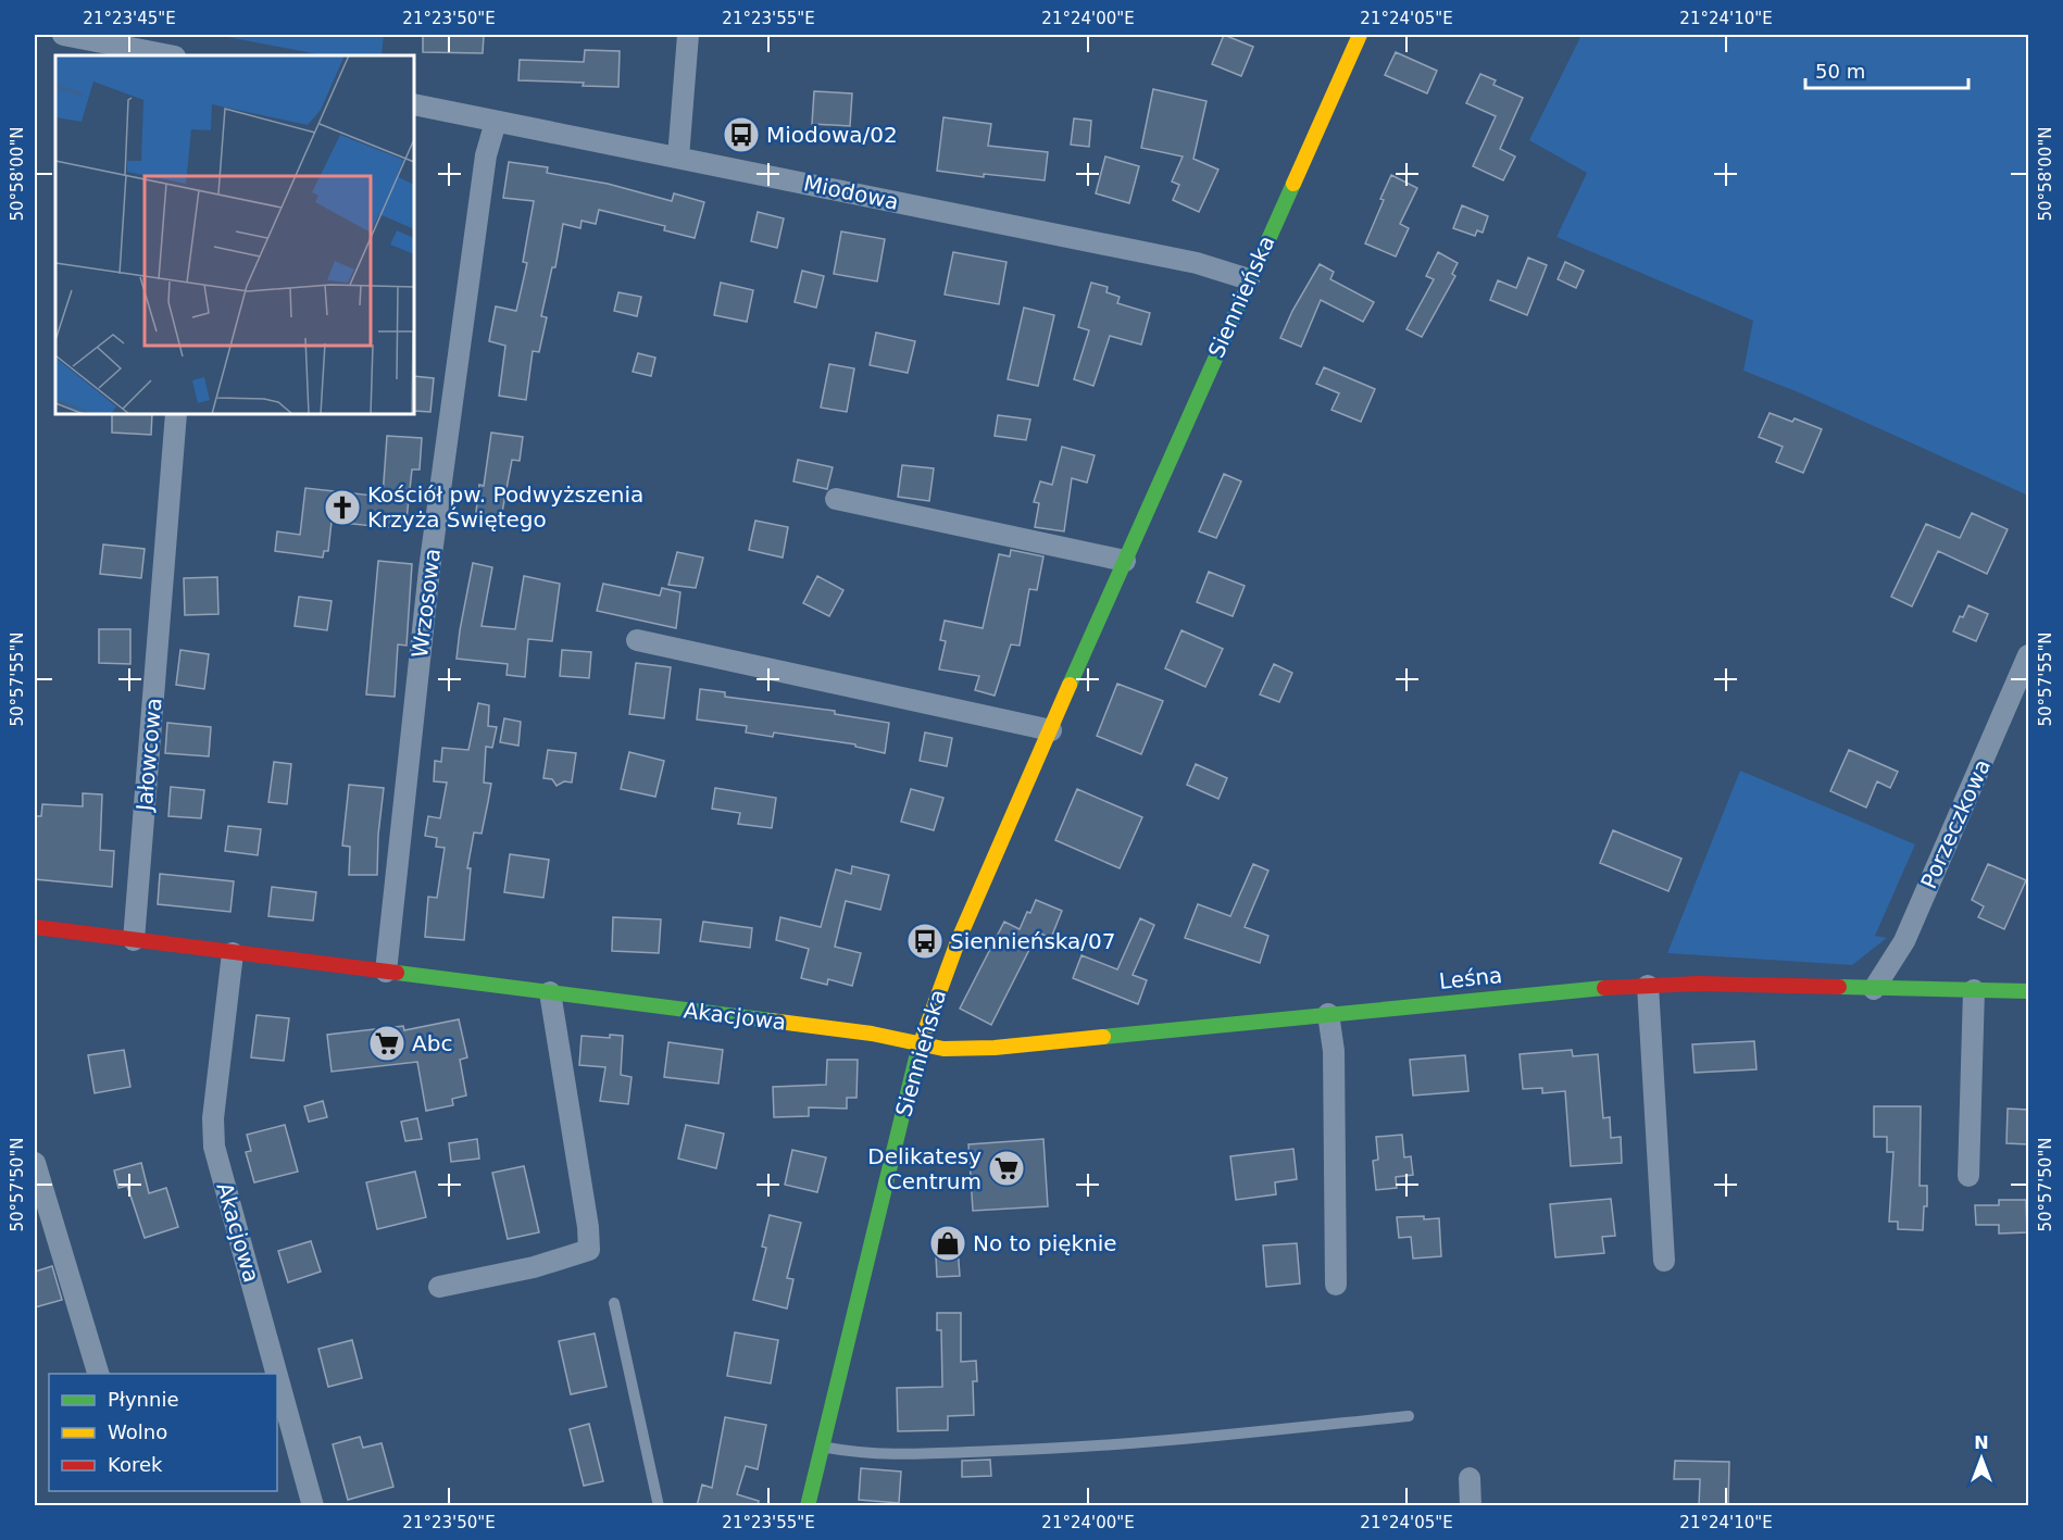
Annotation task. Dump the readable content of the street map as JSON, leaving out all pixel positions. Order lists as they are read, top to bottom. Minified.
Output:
{"streets":{"street":["Miodowa","Siennieńska","Wrzosowa","Jałowcowa","Porzeczkowa","Leśna","Akacjowa"]},"crossings":[["Miodowa","Siennieńska"],["Miodowa","Wrzosowa"],["Siennieńska","Leśna"],["Siennieńska","Akacjowa"],["Wrzosowa","Akacjowa"],["Jałowcowa","Akacjowa"],["Porzeczkowa","Leśna"],["Leśna","Akacjowa"]],"places":{"bus stop":["Miodowa/02","Siennieńska/07"],"church":["Kościół pw. Podwyższenia Krzyża Świętego"],"supermarket":["Abc","Delikatesy Centrum"],"shop":["No to pięknie"]},"legend":["Płynnie","Wolno","Korek"],"scale_bar":"50 m","north":"top","coordinates":["21°23'45\"E","21°23'50\"E","21°23'55\"E","21°24'00\"E","21°24'05\"E","21°24'10\"E","50°58'00\"N","50°57'55\"N","50°57'50\"N"]}
